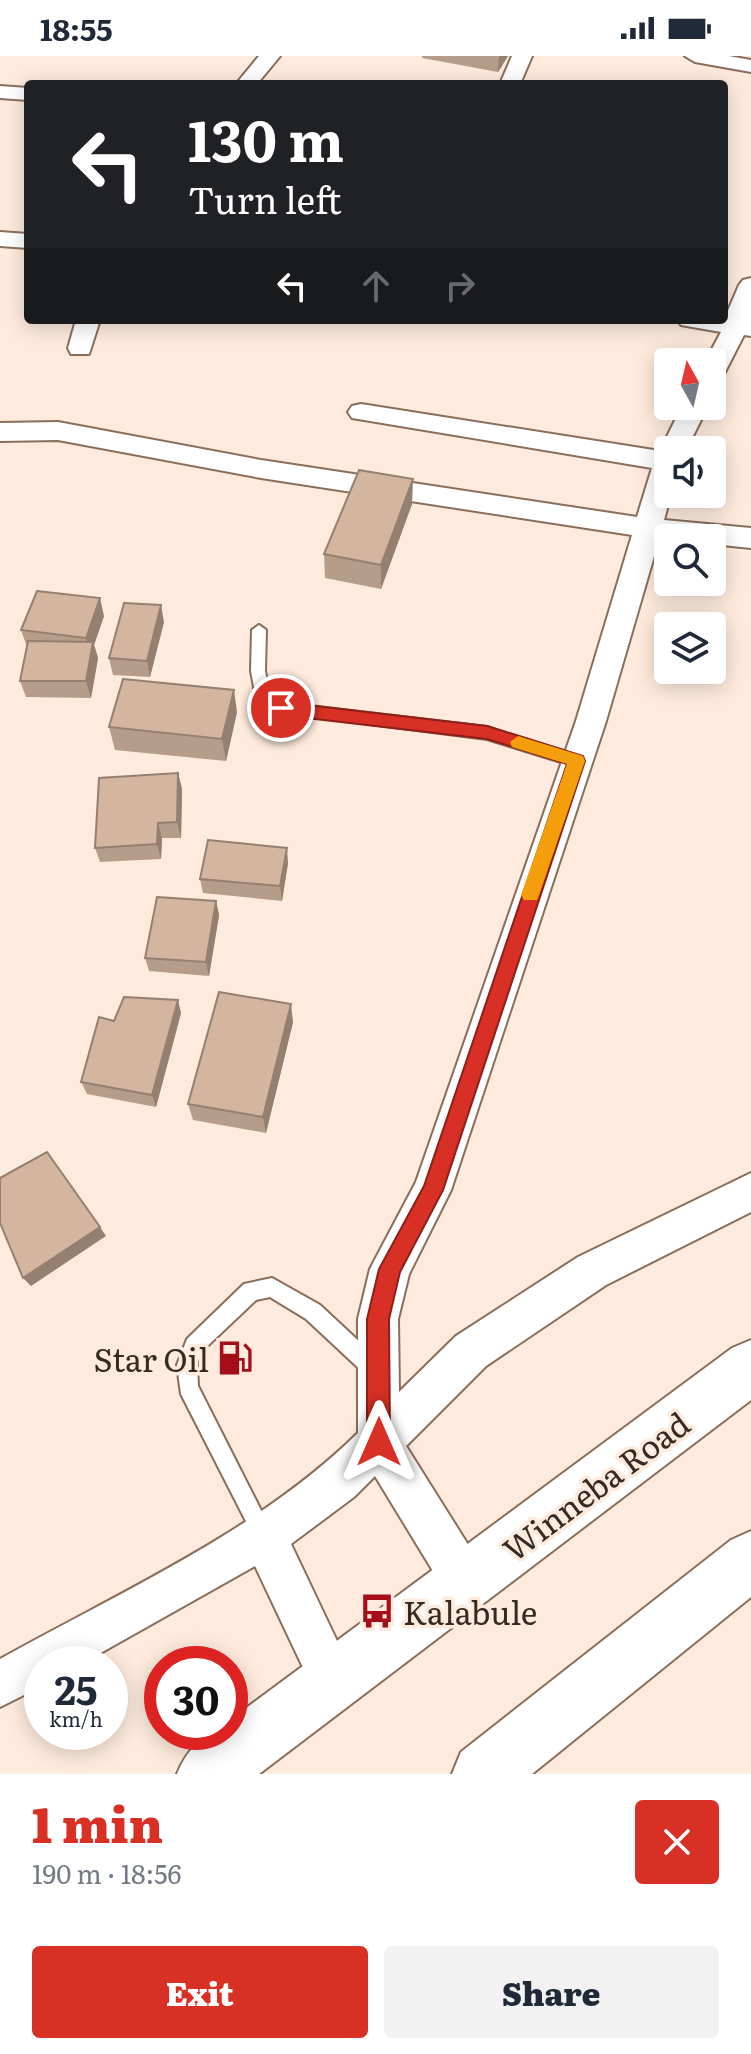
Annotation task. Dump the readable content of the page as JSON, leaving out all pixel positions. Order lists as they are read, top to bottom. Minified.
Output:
{"streets":{"highway":["Winneba Road"]},"places":{"fuel station":["Star Oil"],"bus stop":["Kalabule"]},"north":"top","page":{"status":"18:55","turn":["130 m","Turn left"],"speed":"25 km/h","limit":"30","heading":["1 min","190 m · 18:56"],"buttons":["Exit","Share"]}}
